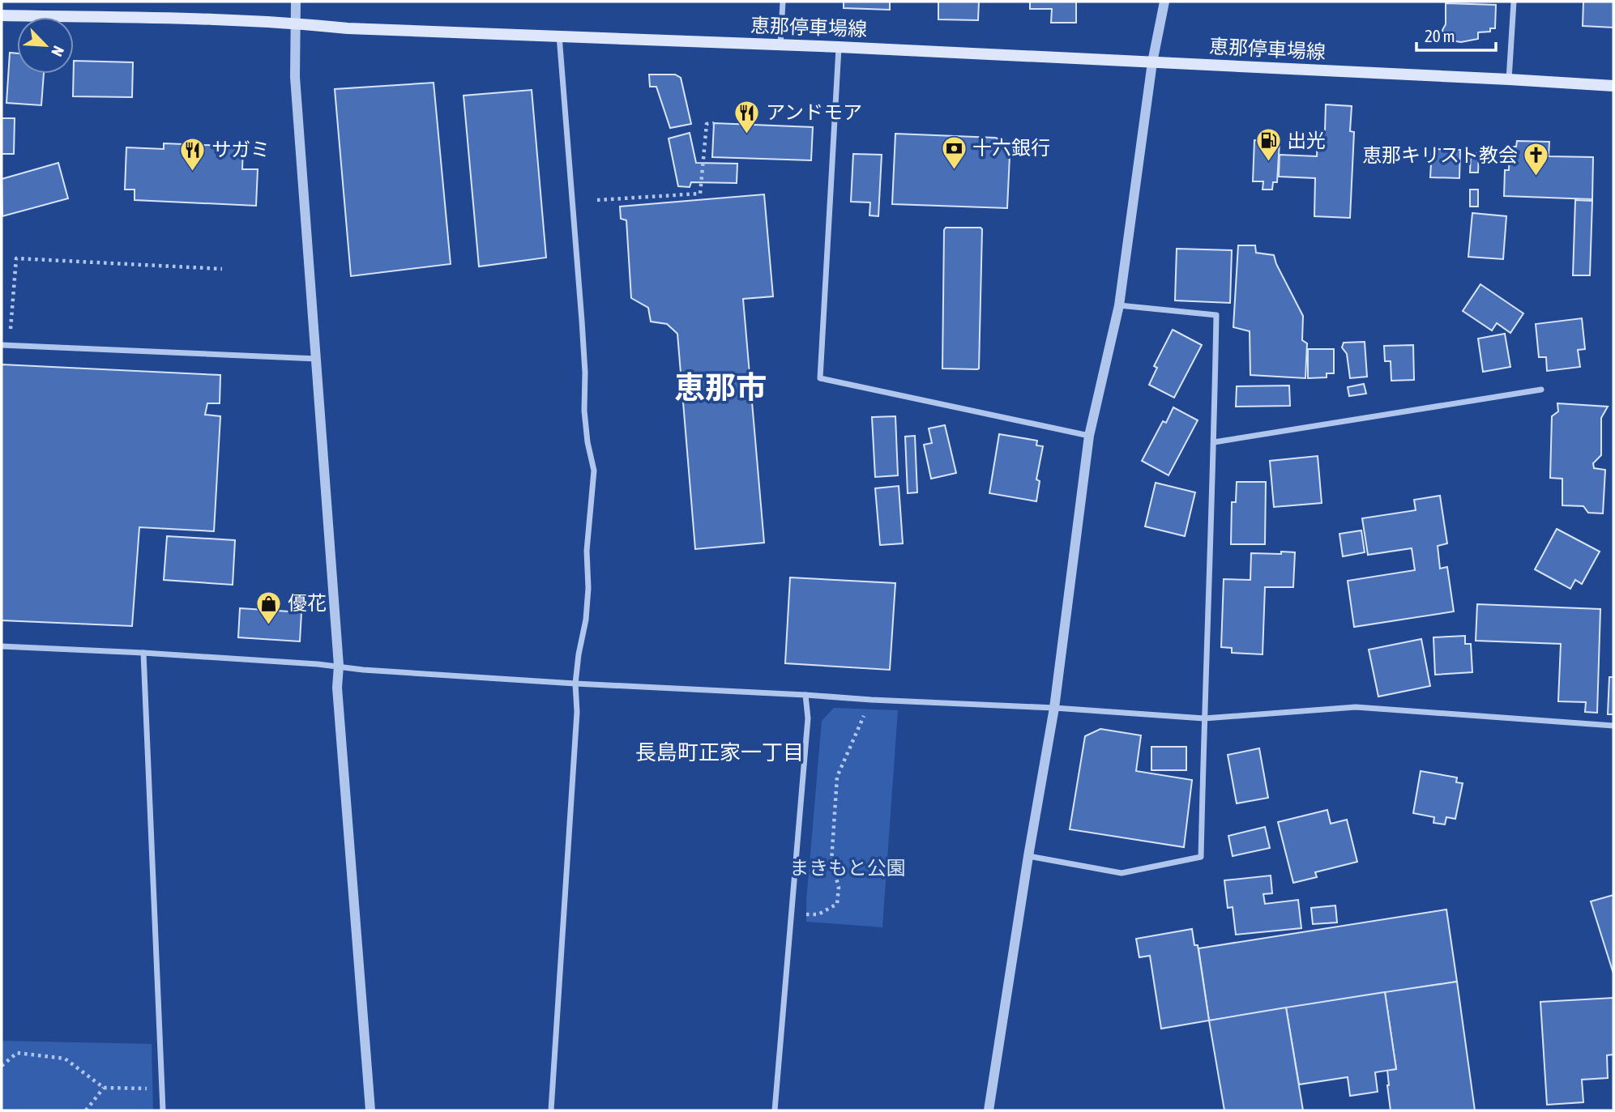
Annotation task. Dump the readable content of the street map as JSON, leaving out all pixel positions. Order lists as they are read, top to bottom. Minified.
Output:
{"streets":{"main road":["恵那停車場線"]},"districts":["恵那市","長島町正家一丁目"],"parks":["まきもと公園"],"places":{"restaurant":["アンドモア","サガミ"],"fuel station":["出光"],"bank":["十六銀行"],"church":["恵那キリスト教会"],"shop":["優花"]},"scale_bar":"20 m","north":"bottom right"}
